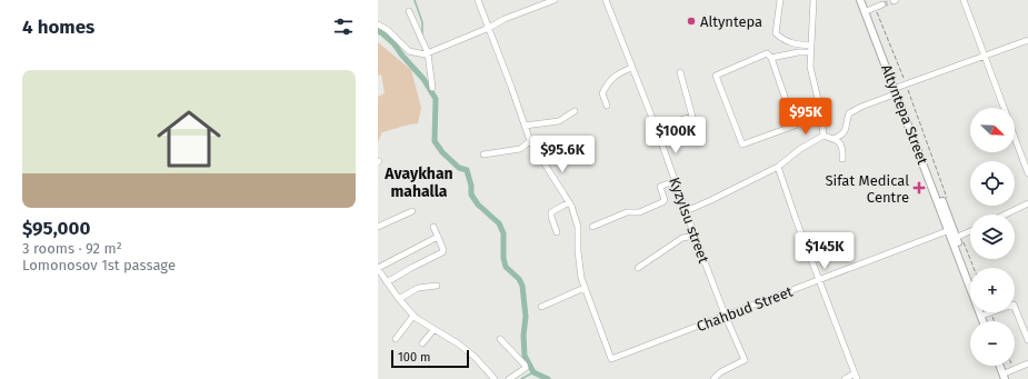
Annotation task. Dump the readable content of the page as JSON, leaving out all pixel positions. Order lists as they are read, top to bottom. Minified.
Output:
{"streets":{"main road":["Altyntepa Street"],"street":["Kyzylsu street","Chahbud Street"]},"crossings":[["Altyntepa Street","Chahbud Street"],["Kyzylsu street","Chahbud Street"]],"districts":["Avaykhan mahalla"],"places":{"other":["Altyntepa"],"health":["Sifat Medical Centre"]},"scale_bar":"100 m","north":"bottom right","page":{"heading":"4 homes","list":[{"name":"$95,000","note":"3 rooms · 92 m² · Lomonosov 1st passage"}],"price":["$95K","$100K","$95.6K","$145K"],"map_buttons":["+","−"],"scale":"100 m"}}
